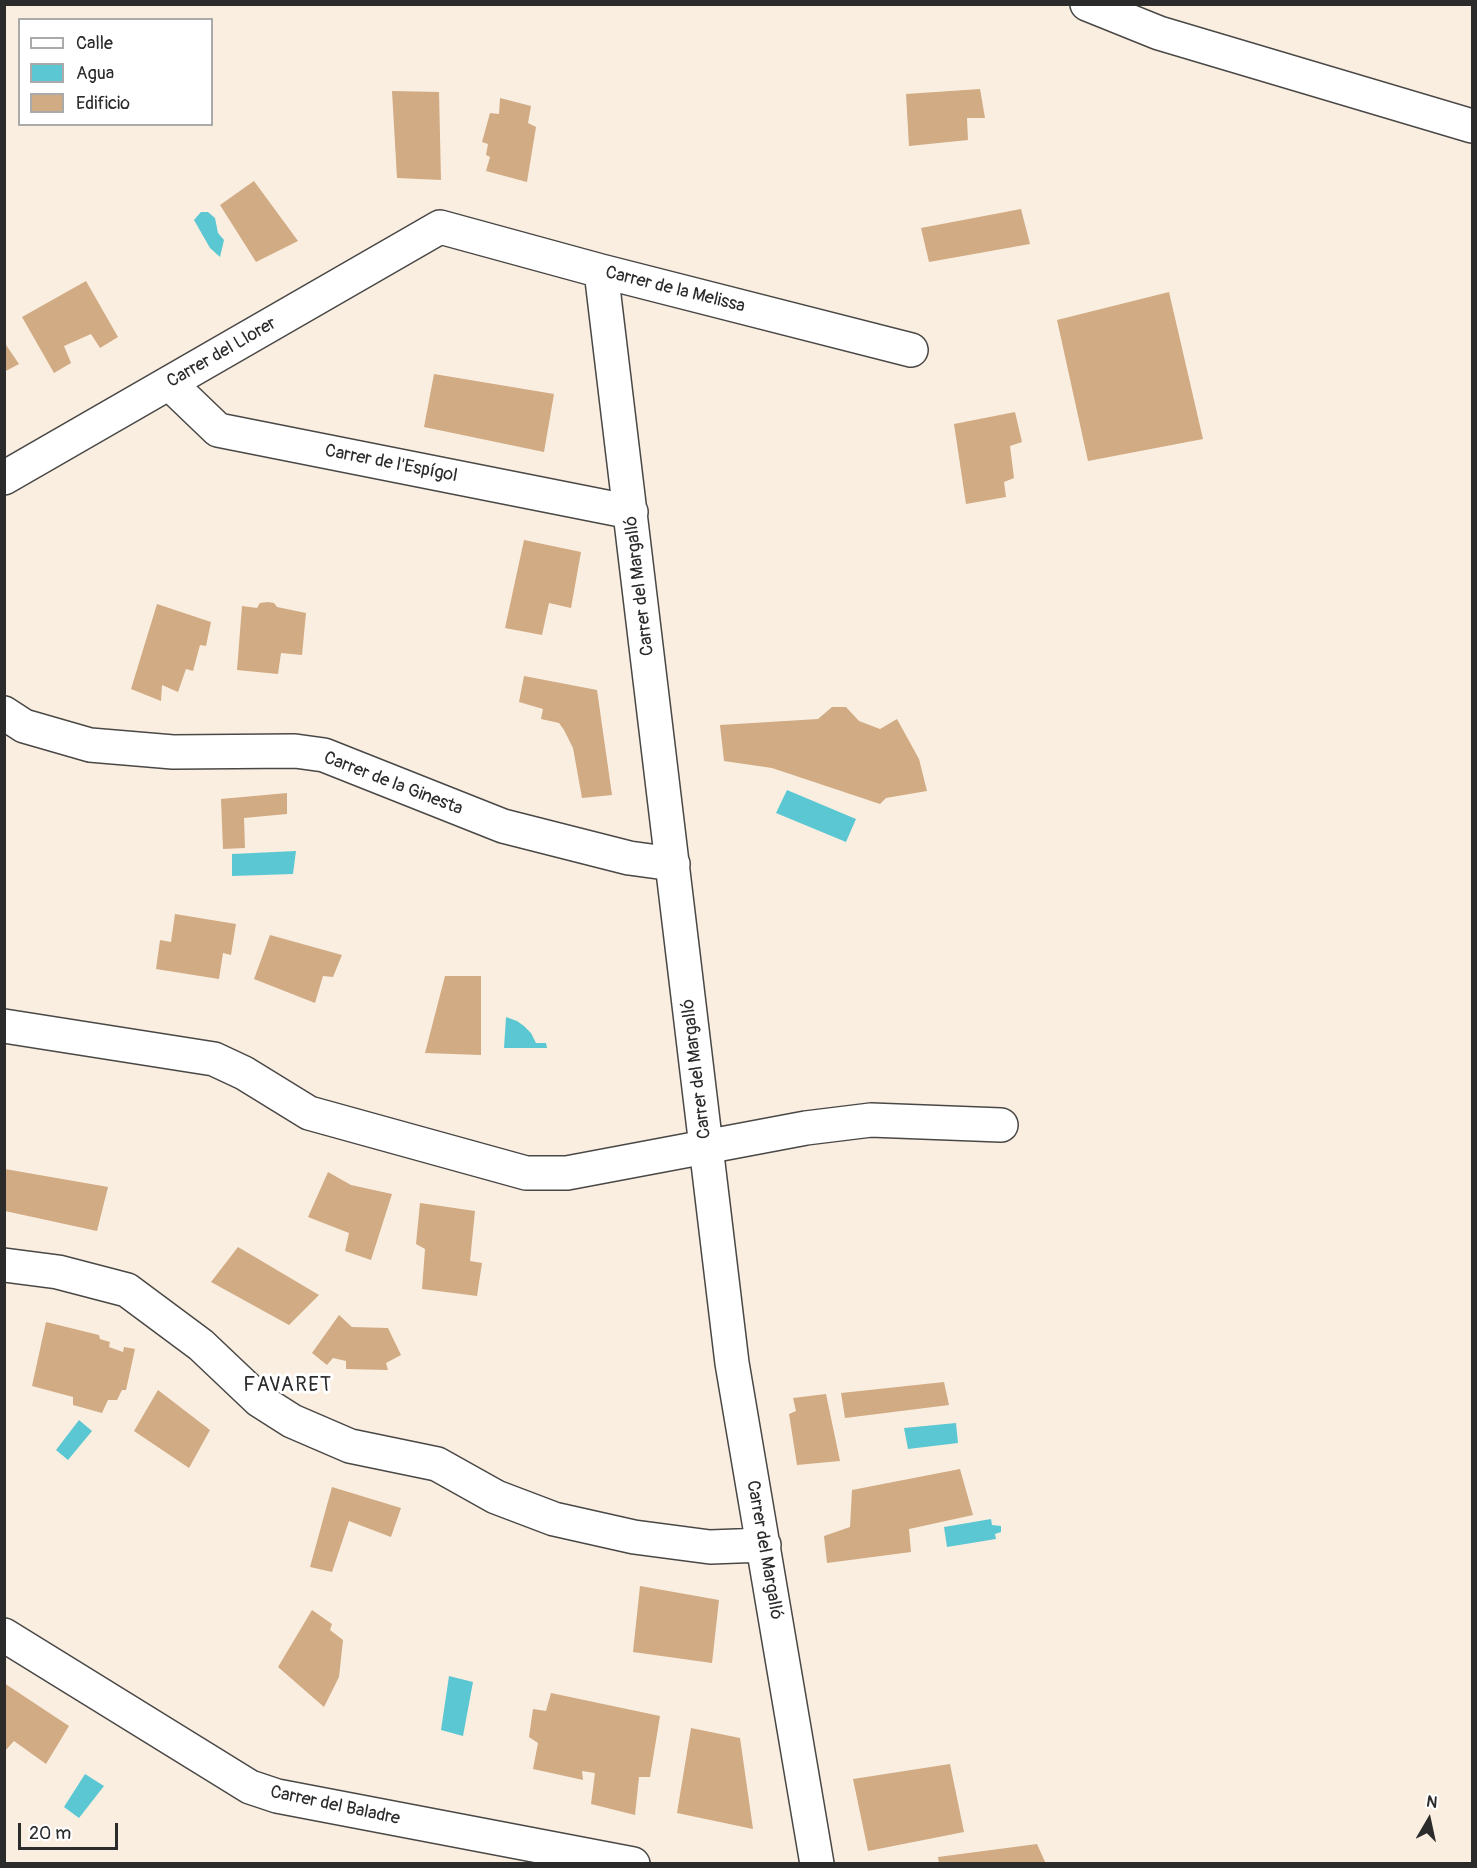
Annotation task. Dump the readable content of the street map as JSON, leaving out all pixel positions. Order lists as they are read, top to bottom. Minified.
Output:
{"streets":{"street":["Carrer de la Melissa","Carrer del Llorer","Carrer de l'Espígol","Carrer del Margalló","Carrer de la Ginesta","Carrer del Baladre"]},"crossings":[["Carrer de la Melissa","Carrer del Llorer"],["Carrer de la Melissa","Carrer del Margalló"],["Carrer del Llorer","Carrer de l'Espígol"],["Carrer de l'Espígol","Carrer del Margalló"],["Carrer del Margalló","Carrer de la Ginesta"]],"districts":["FAVARET"],"legend":["Calle","Agua","Edificio"],"scale_bar":"20 m","north":"top"}
